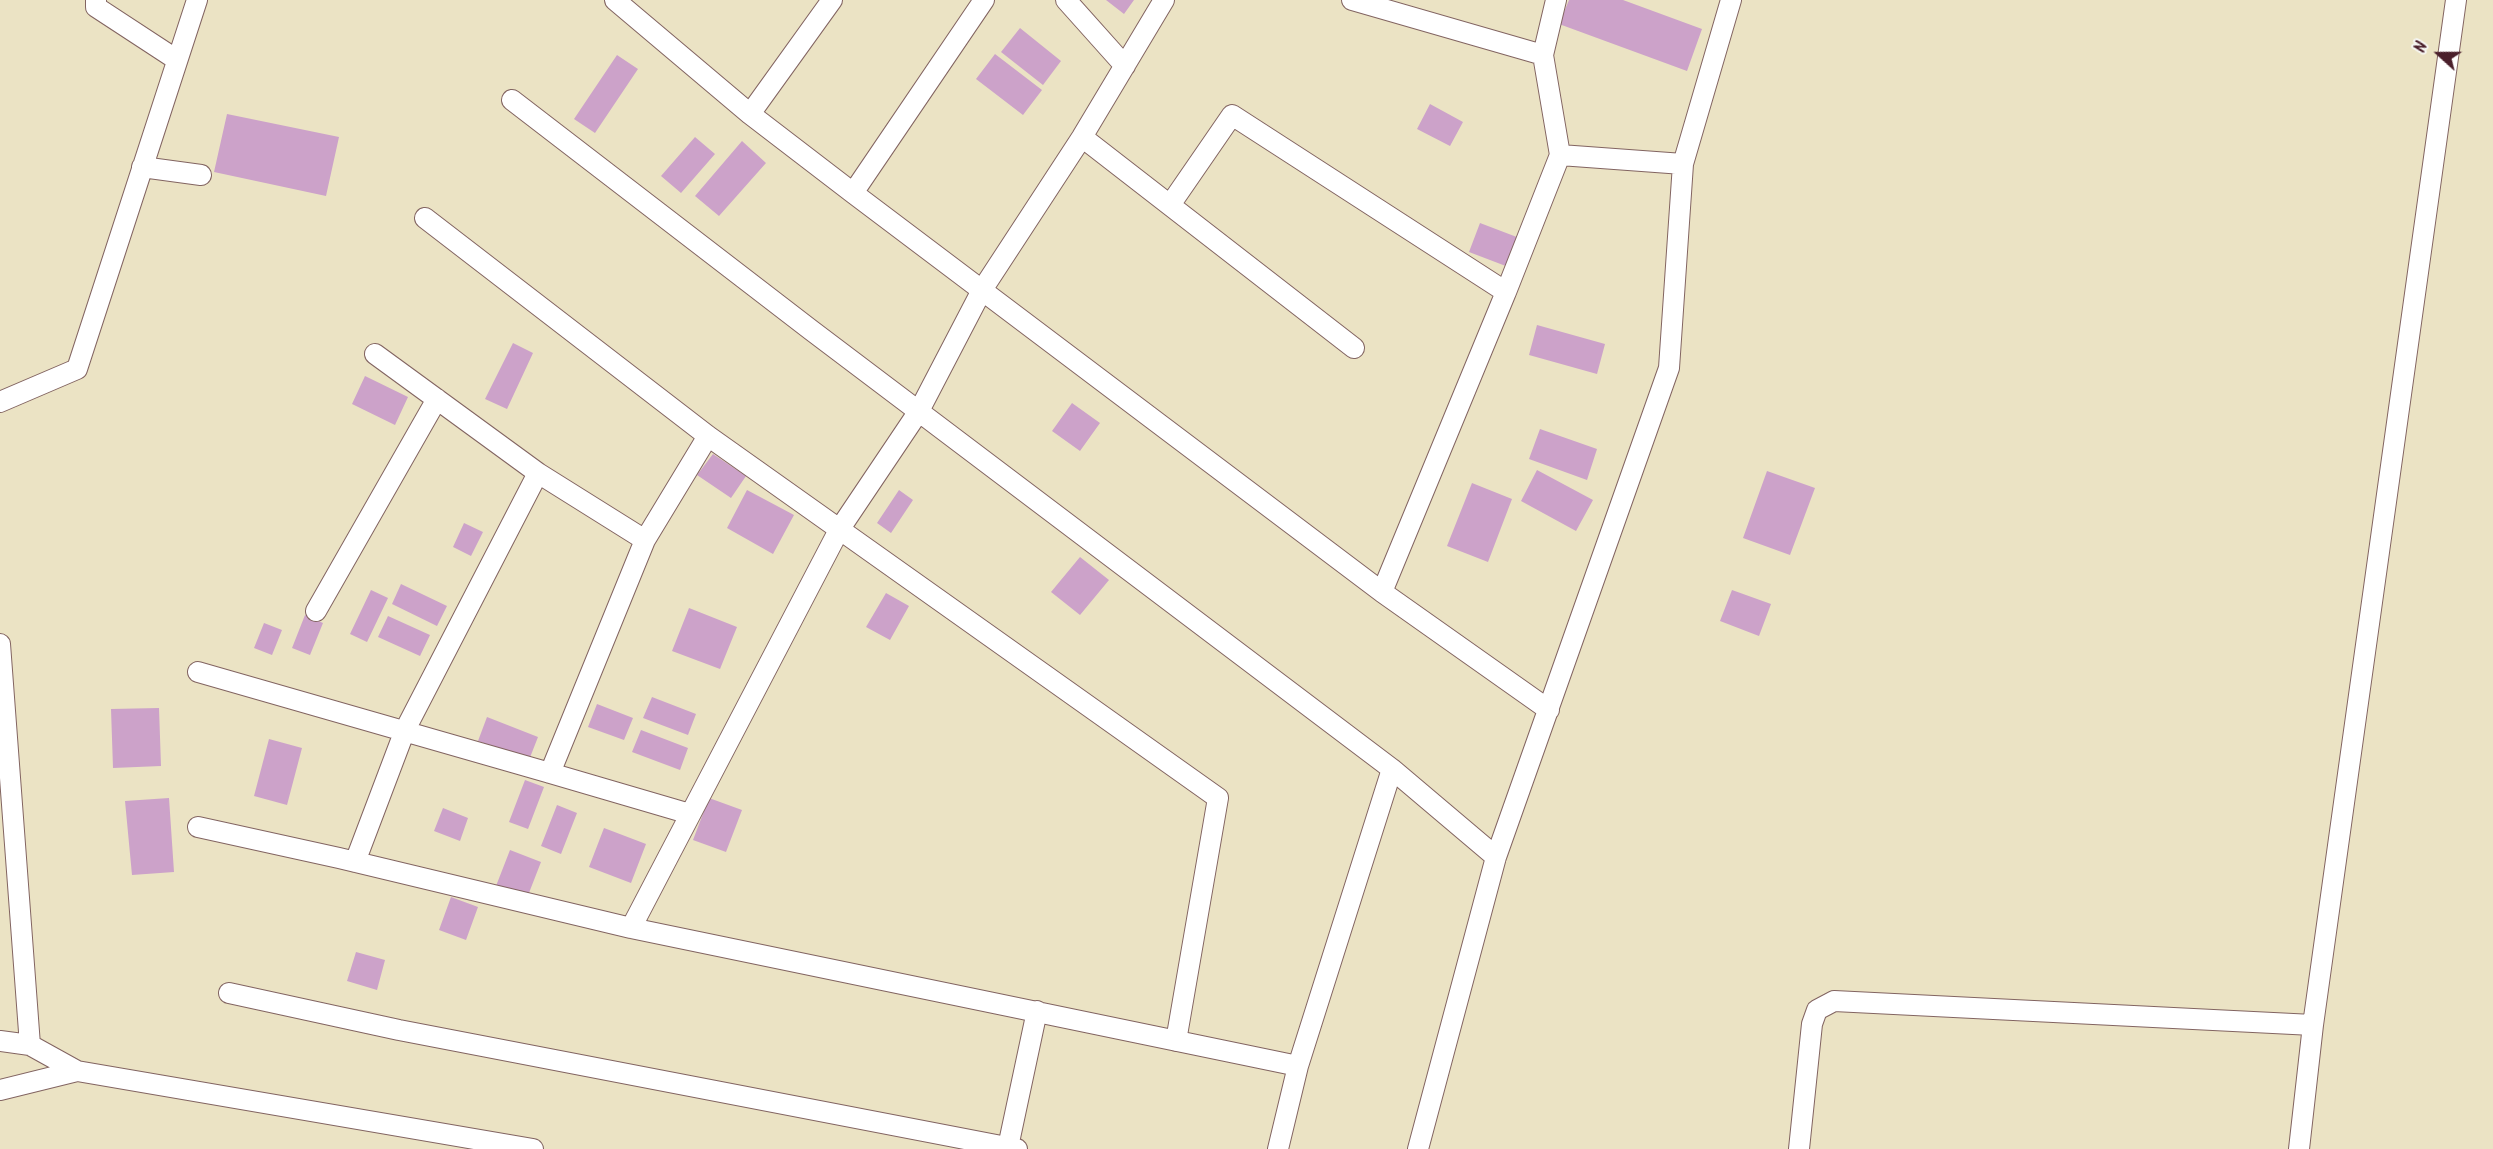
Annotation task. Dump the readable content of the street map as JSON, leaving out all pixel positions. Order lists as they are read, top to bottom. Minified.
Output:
{"north":"left"}
